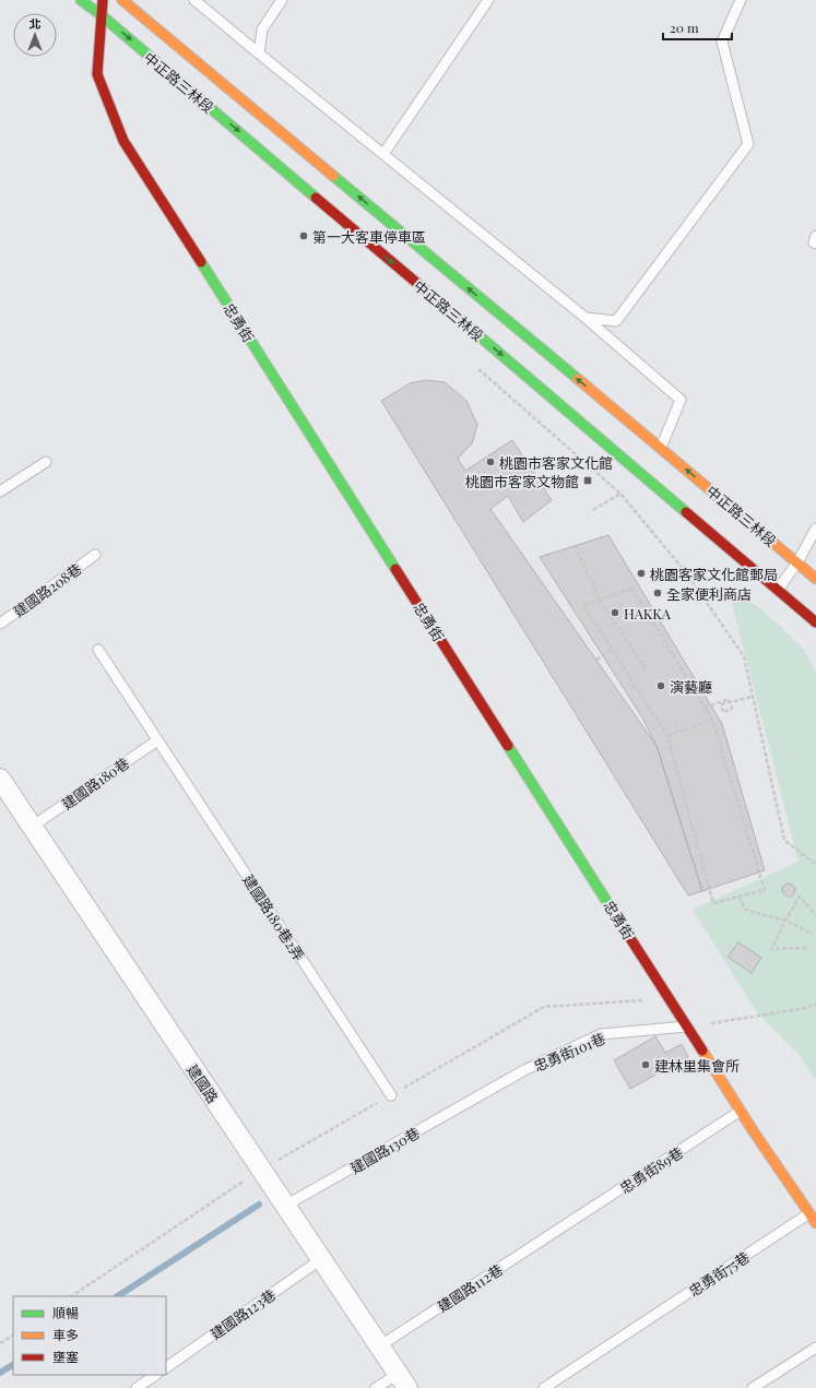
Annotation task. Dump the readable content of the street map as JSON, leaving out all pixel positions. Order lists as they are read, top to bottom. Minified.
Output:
{"streets":{"main road":["中正路三林段","忠勇街"],"street":["建國路"],"lane":["建國路208巷","建國路180巷","建國路180巷2弄","忠勇街101巷","建國路130巷","忠勇街89巷","忠勇街75巷","建國路112巷","建國路123巷"]},"crossings":[["中正路三林段","忠勇街"],["忠勇街","忠勇街101巷"],["忠勇街","忠勇街89巷"],["忠勇街","忠勇街75巷"],["建國路180巷","建國路180巷2弄"],["建國路180巷","建國路"],["忠勇街101巷","建國路130巷"],["建國路","建國路130巷"],["建國路","建國路112巷"],["建國路","建國路123巷"],["忠勇街89巷","建國路112巷"]],"places":{"other":["第一大客車停車區","桃園市客家文化館","桃園客家文化館郵局","全家便利商店","HAKKA","演藝廳","建林里集會所"],"transit":["桃園市客家文物館"]},"legend":["順暢","車多","壅塞"],"scale_bar":"20 m","north":"top"}
